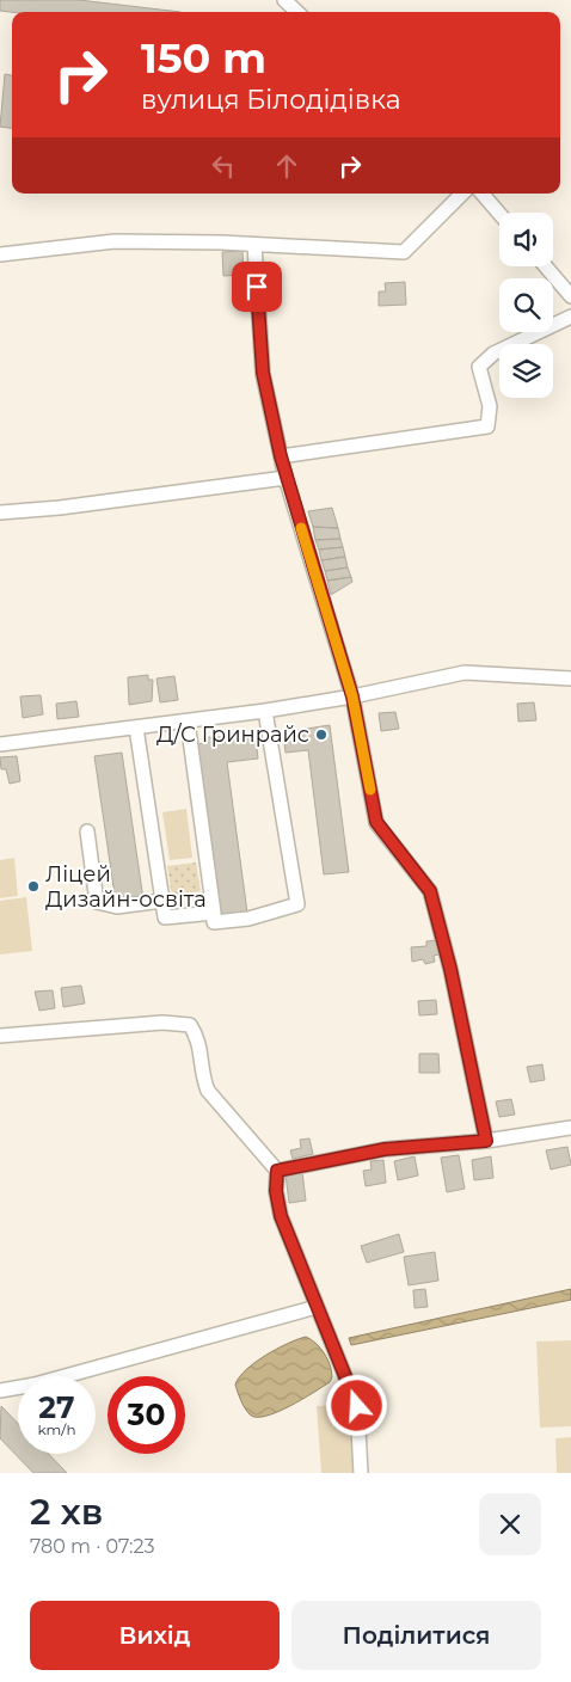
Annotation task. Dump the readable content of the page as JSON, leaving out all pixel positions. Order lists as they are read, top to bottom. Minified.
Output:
{"places":["Д/С Гринрайс","Ліцей Дизайн-освіта"],"page":{"turn":["150 m","вулиця Білодідівка"],"speed":"27 km/h","limit":"30","heading":["2 хв","780 m · 07:23"],"buttons":["Вихід","Поділитися"]}}
